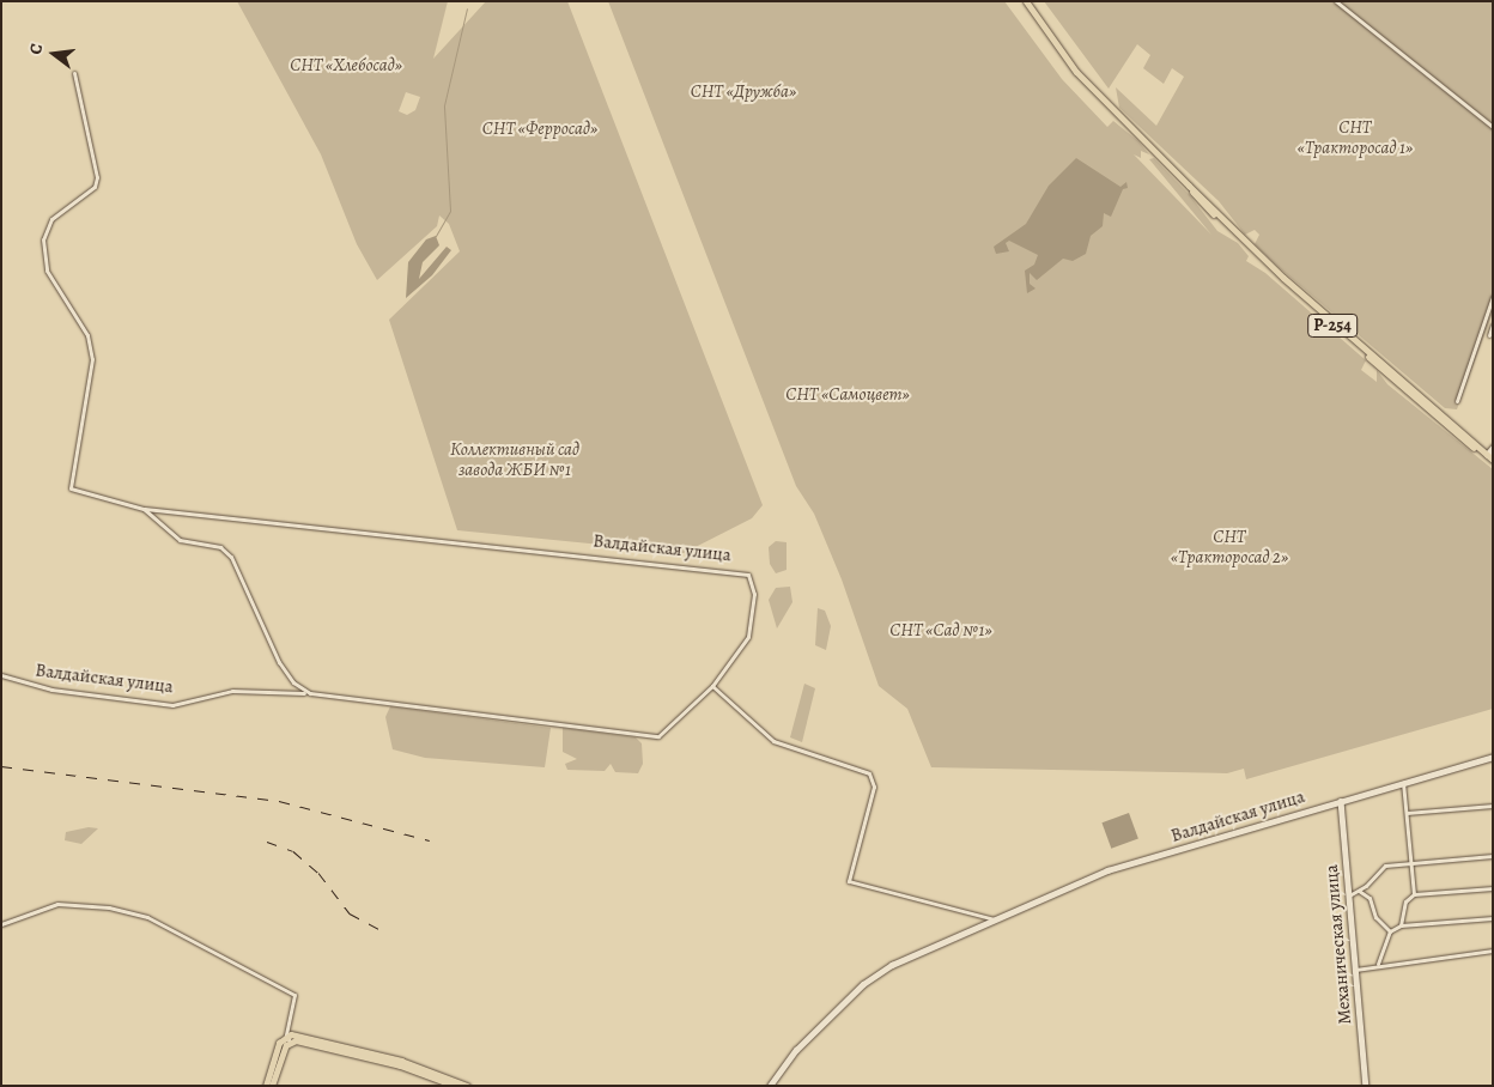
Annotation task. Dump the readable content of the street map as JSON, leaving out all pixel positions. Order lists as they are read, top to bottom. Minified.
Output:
{"streets":{"main road":["Р-254"],"street":["Валдайская улица","Механическая улица"]},"crossings":[["Валдайская улица","Механическая улица"]],"parks":["СНТ «Хлебосад»","СНТ «Дружба»","СНТ «Тракторосад 1»","СНТ «Ферросад»","СНТ «Самоцвет»","Коллективный сад завода ЖБИ №1","СНТ «Тракторосад 2»","СНТ «Сад №1»"],"north":"left"}
